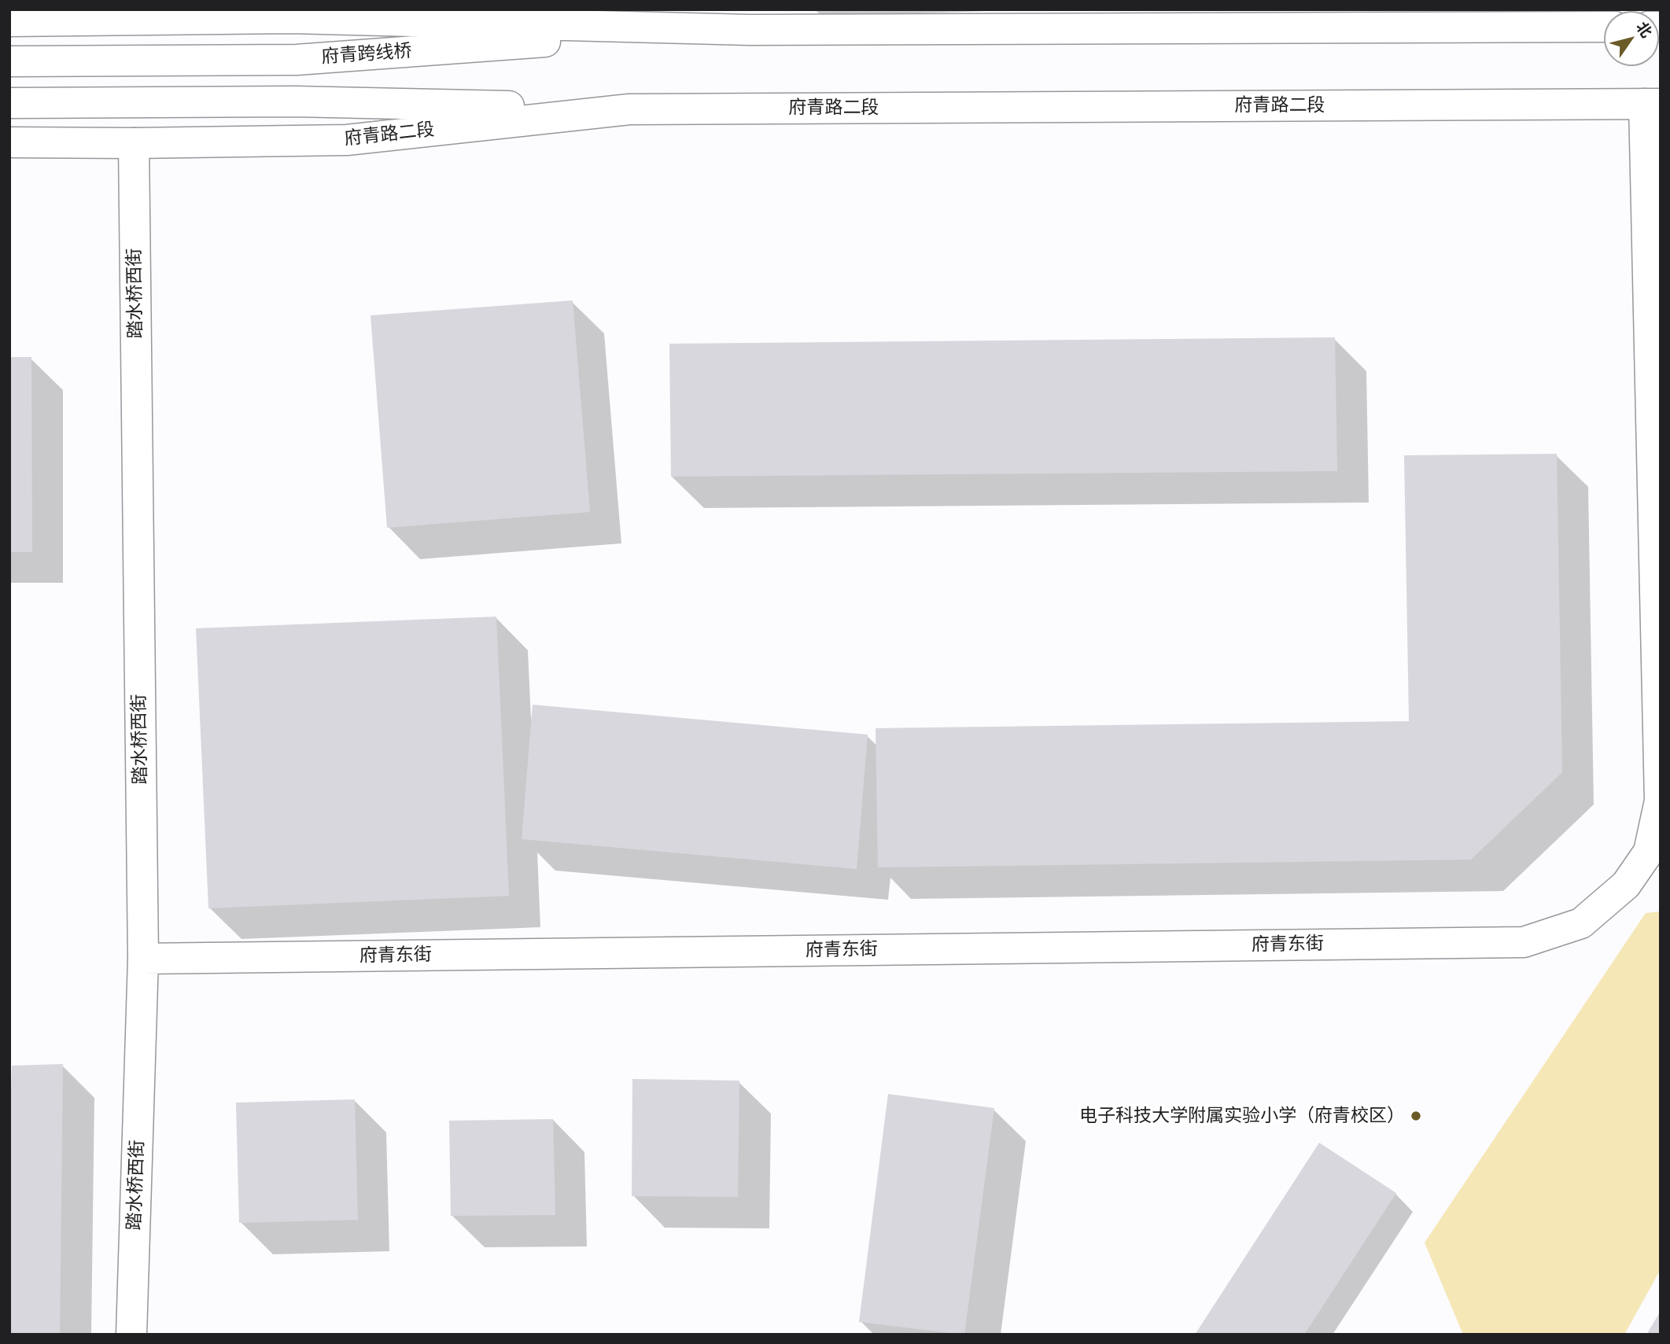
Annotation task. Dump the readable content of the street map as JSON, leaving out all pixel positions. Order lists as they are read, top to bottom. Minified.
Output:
{"streets":{"main road":["府青跨线桥","府青路二段","踏水桥西街","府青东街"]},"crossings":[["府青路二段","踏水桥西街"],["府青路二段","府青东街"],["踏水桥西街","府青东街"]],"places":["电子科技大学附属实验小学（府青校区）"],"north":"top right"}
